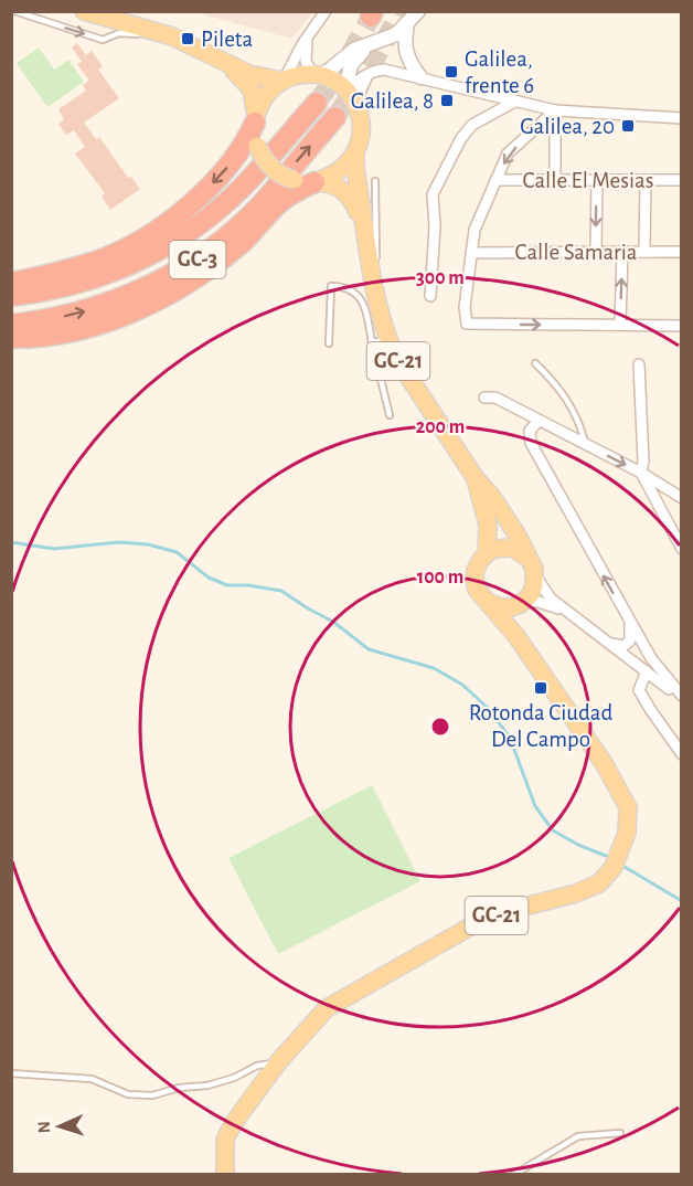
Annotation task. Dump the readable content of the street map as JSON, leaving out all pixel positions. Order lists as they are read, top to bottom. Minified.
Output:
{"streets":{"highway":["GC-3"],"main road":["GC-21"],"street":["Calle El Mesias","Calle Samaria"]},"places":{"transit":["Pileta","Galilea, frente 6","Galilea, 8","Galilea, 20","Rotonda Ciudad Del Campo"]},"north":"left","rings":["300 m","200 m","100 m"]}
